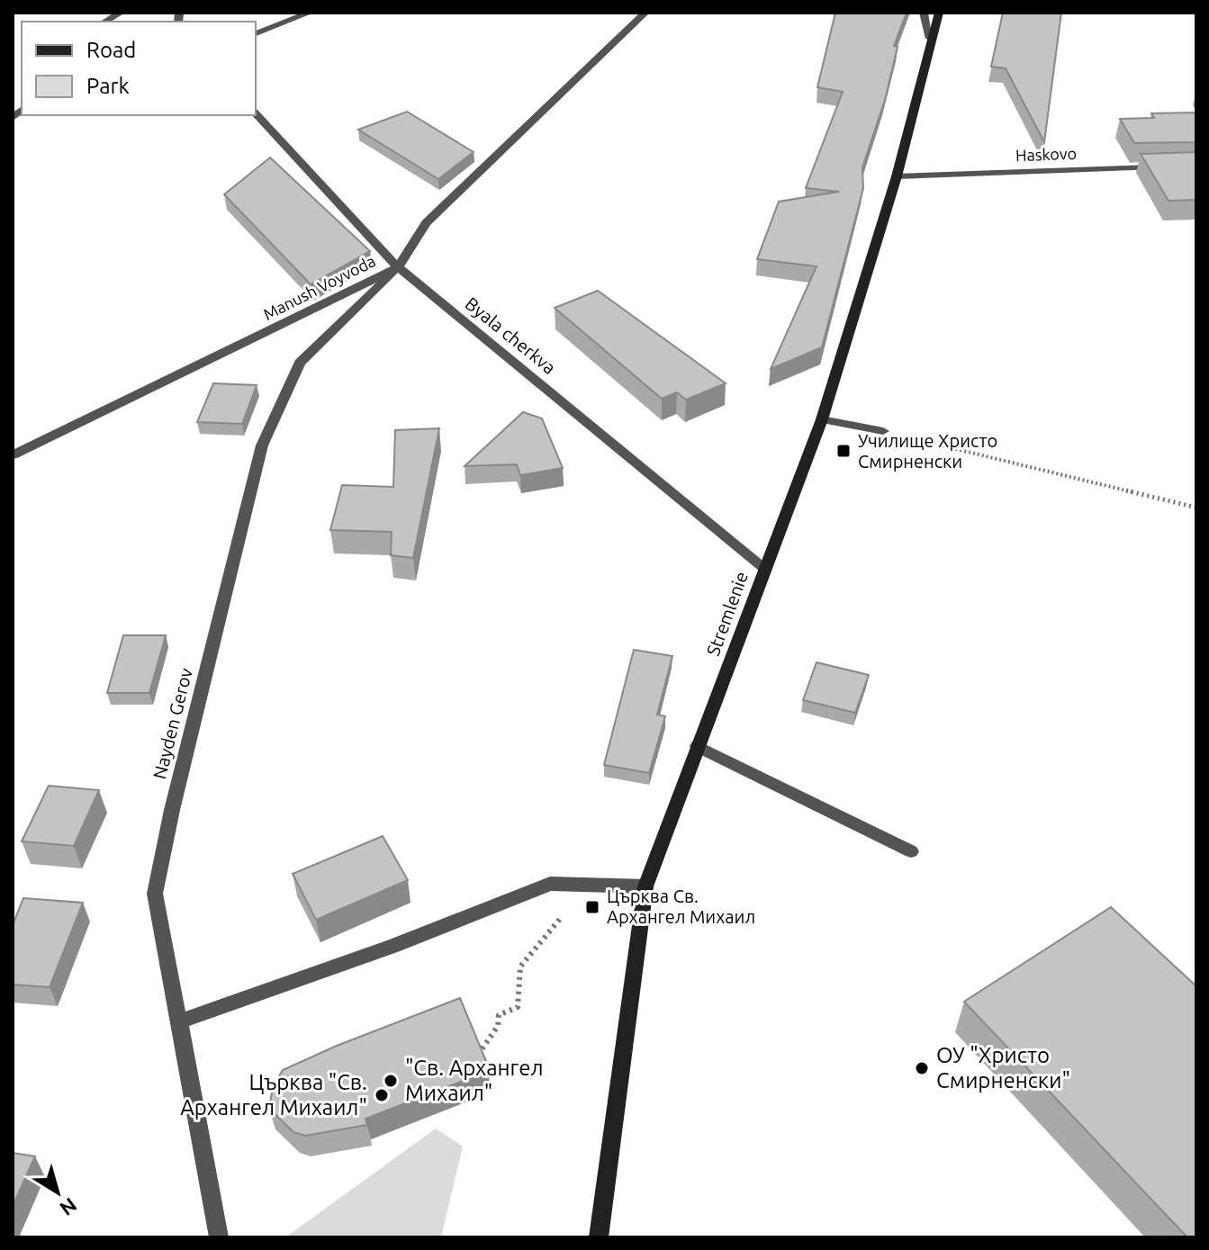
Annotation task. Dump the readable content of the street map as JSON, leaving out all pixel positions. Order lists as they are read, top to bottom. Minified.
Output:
{"streets":{"street":["Haskovo","Manush Voyvoda","Byala cherkva","Stremlenie","Nayden Gerov"]},"crossings":[["Haskovo","Stremlenie"],["Manush Voyvoda","Byala cherkva"],["Manush Voyvoda","Nayden Gerov"],["Byala cherkva","Stremlenie"],["Byala cherkva","Nayden Gerov"]],"places":{"transit":["Училище Христо Смирненски","Църква Св. Архангел Михаил"],"other":["ОУ \"Христо Смирненски\"","\"Св. Архангел Михаил\"","Църква \"Св. Архангел Михаил\""]},"legend":["Road","Park"],"north":"bottom right"}
